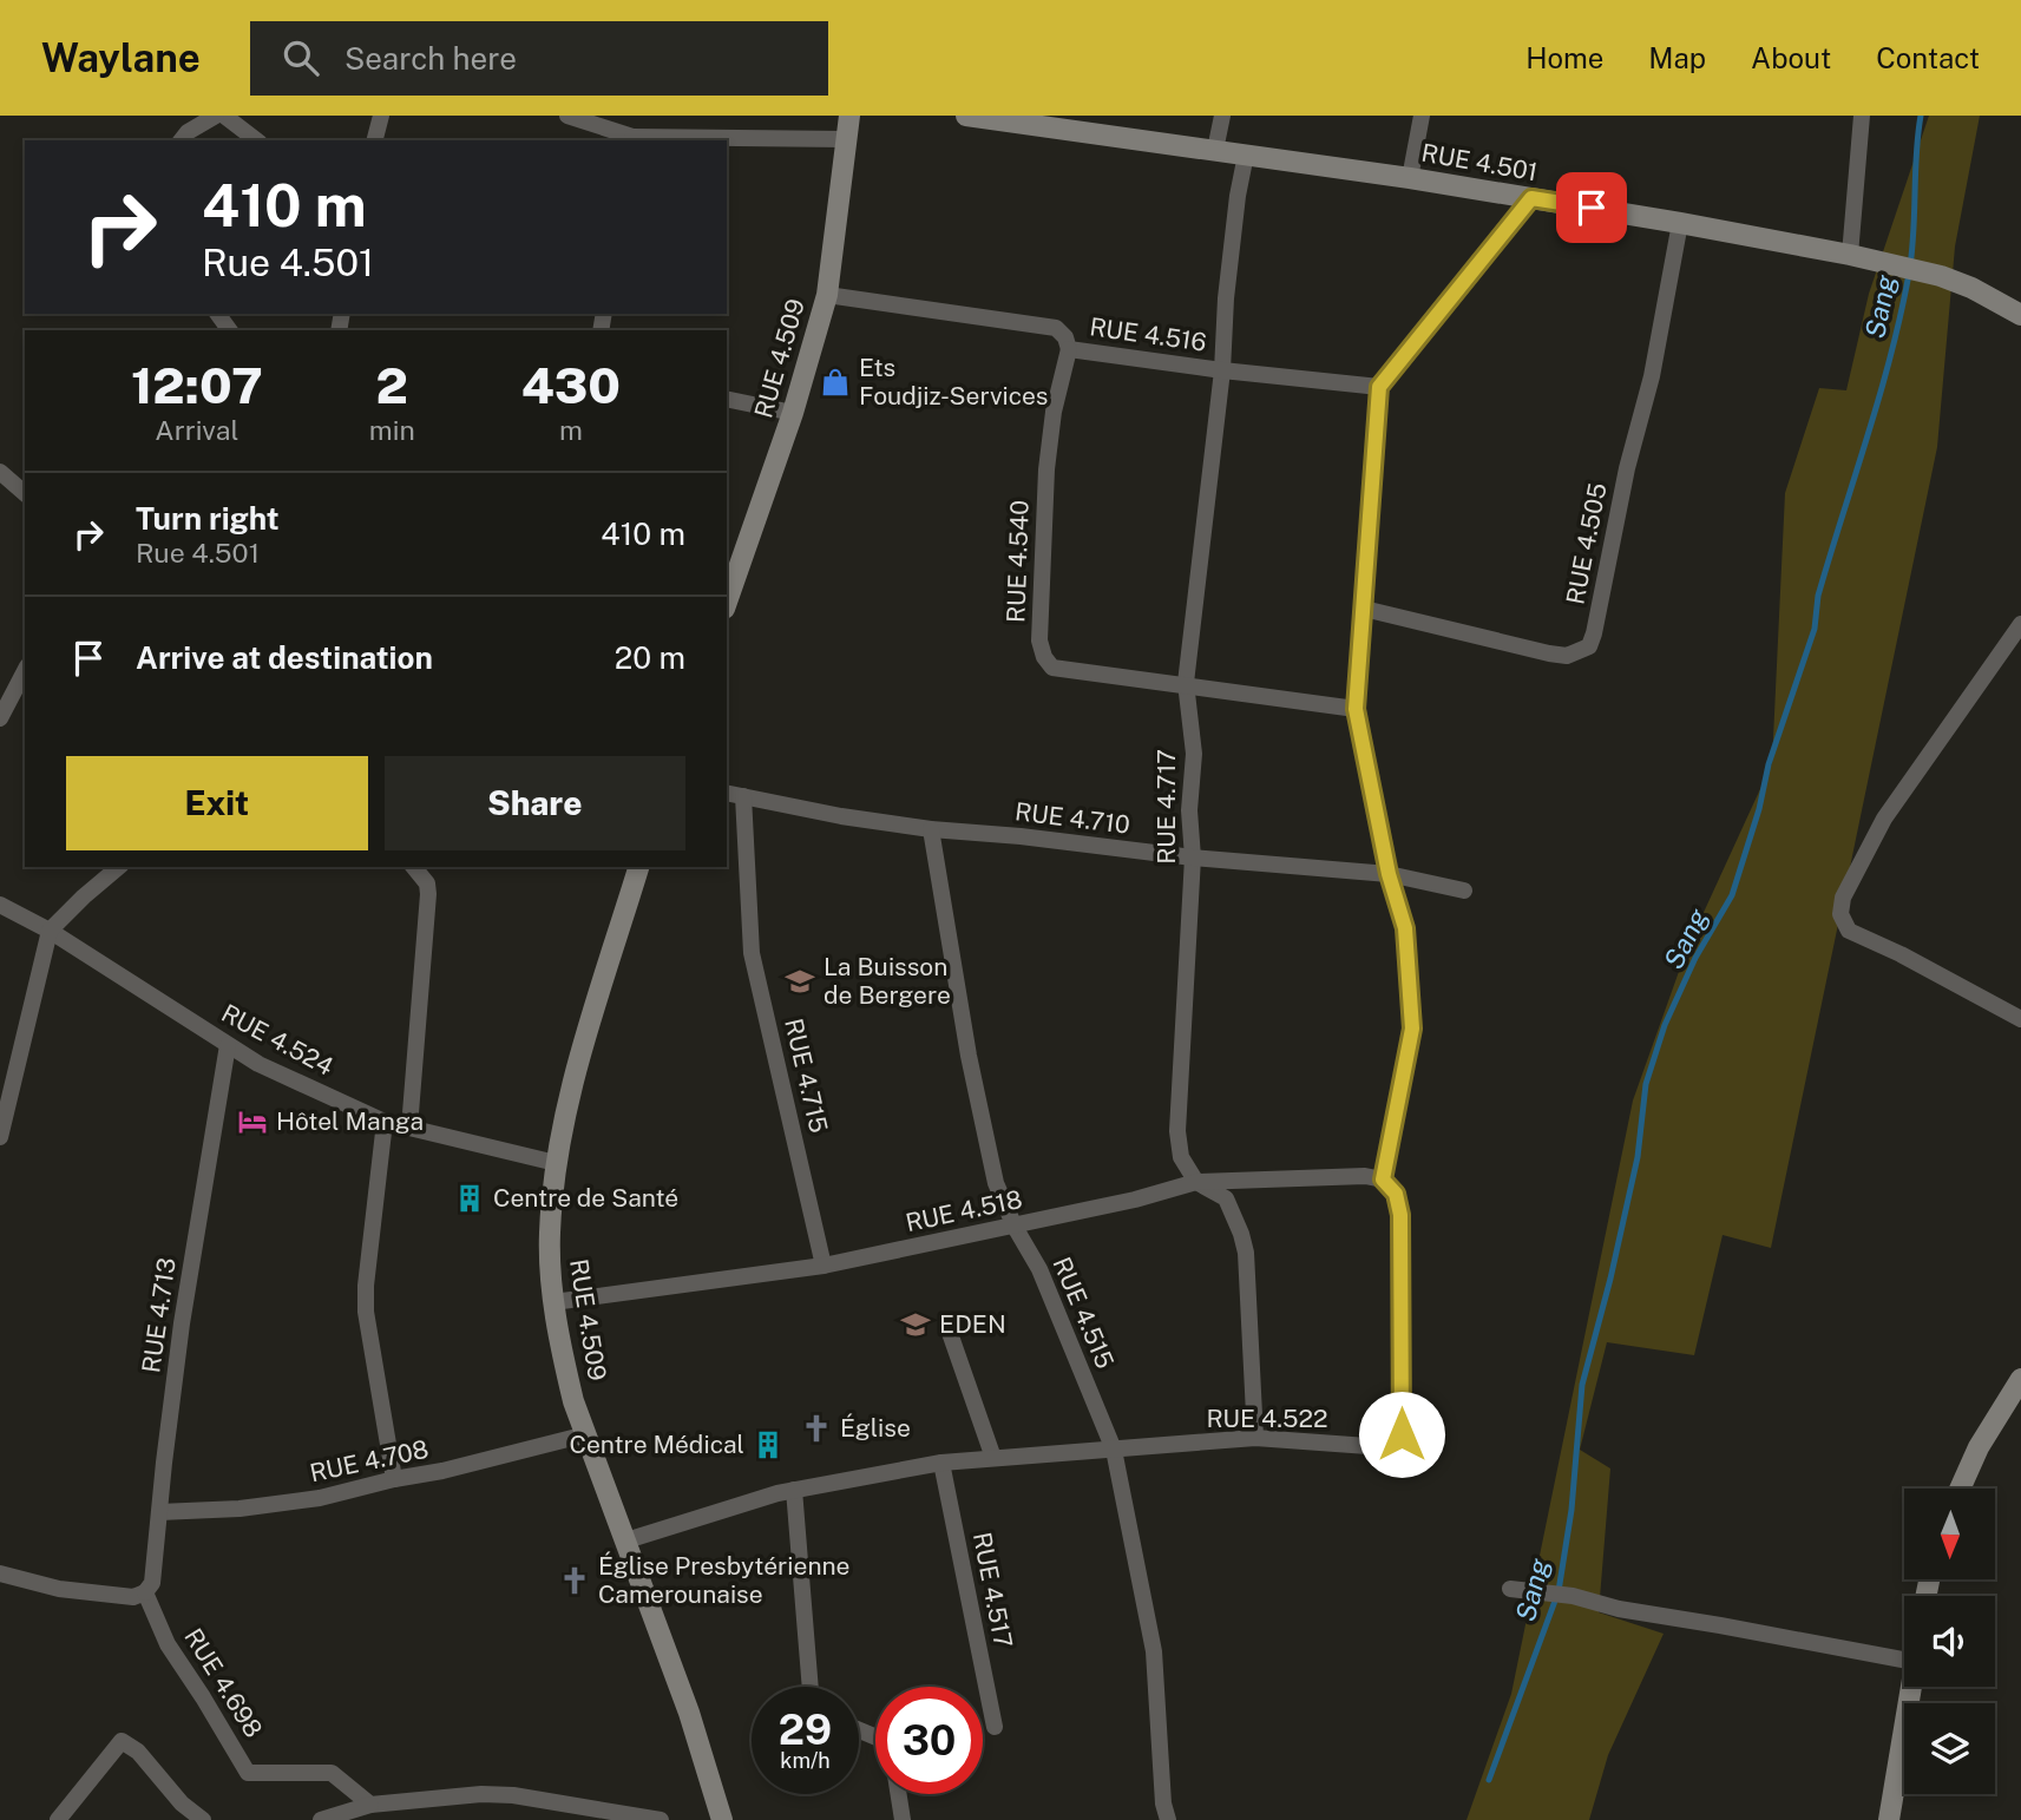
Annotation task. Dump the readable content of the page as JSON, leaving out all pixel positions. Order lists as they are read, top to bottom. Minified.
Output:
{"streets":{"street":["RUE 4.501","RUE 4.516","RUE 4.509","RUE 4.505","RUE 4.540","RUE 4.717","RUE 4.710","RUE 4.524","RUE 4.715","RUE 4.518","RUE 4.515","RUE 4.713","RUE 4.522","RUE 4.708","RUE 4.517","RUE 4.698"]},"crossings":[["RUE 4.501","RUE 4.505"],["RUE 4.501","RUE 4.717"],["RUE 4.516","RUE 4.509"],["RUE 4.516","RUE 4.540"],["RUE 4.516","RUE 4.717"],["RUE 4.509","RUE 4.524"],["RUE 4.509","RUE 4.518"],["RUE 4.509","RUE 4.522"],["RUE 4.509","RUE 4.708"],["RUE 4.540","RUE 4.717"],["RUE 4.717","RUE 4.710"],["RUE 4.717","RUE 4.518"],["RUE 4.710","RUE 4.715"],["RUE 4.710","RUE 4.515"],["RUE 4.524","RUE 4.713"],["RUE 4.715","RUE 4.518"],["RUE 4.518","RUE 4.515"],["RUE 4.518","RUE 4.522"],["RUE 4.515","RUE 4.522"],["RUE 4.713","RUE 4.708"],["RUE 4.713","RUE 4.698"],["RUE 4.522","RUE 4.517"]],"water":["Sang"],"places":{"shop":["Ets Foudjiz-Services"],"school or university":["La Buisson de Bergere","EDEN"],"hotel":["Hôtel Manga"],"building":["Centre de Santé","Centre Médical"],"church":["Église","Église Presbytérienne Camerounaise"]},"north":"bottom","page":{"header":"Waylane","search":"Search here","nav":["Home","Map","About","Contact"],"turn":["410 m","Rue 4.501"],"eta":["12:07","Arrival","2","min","430","m"],"list":[{"name":"Turn right","note":"Rue 4.501","value":"410 m"},{"name":"Arrive at destination","value":"20 m"}],"buttons":["Exit","Share"],"speed":"29 km/h","limit":"30"}}
